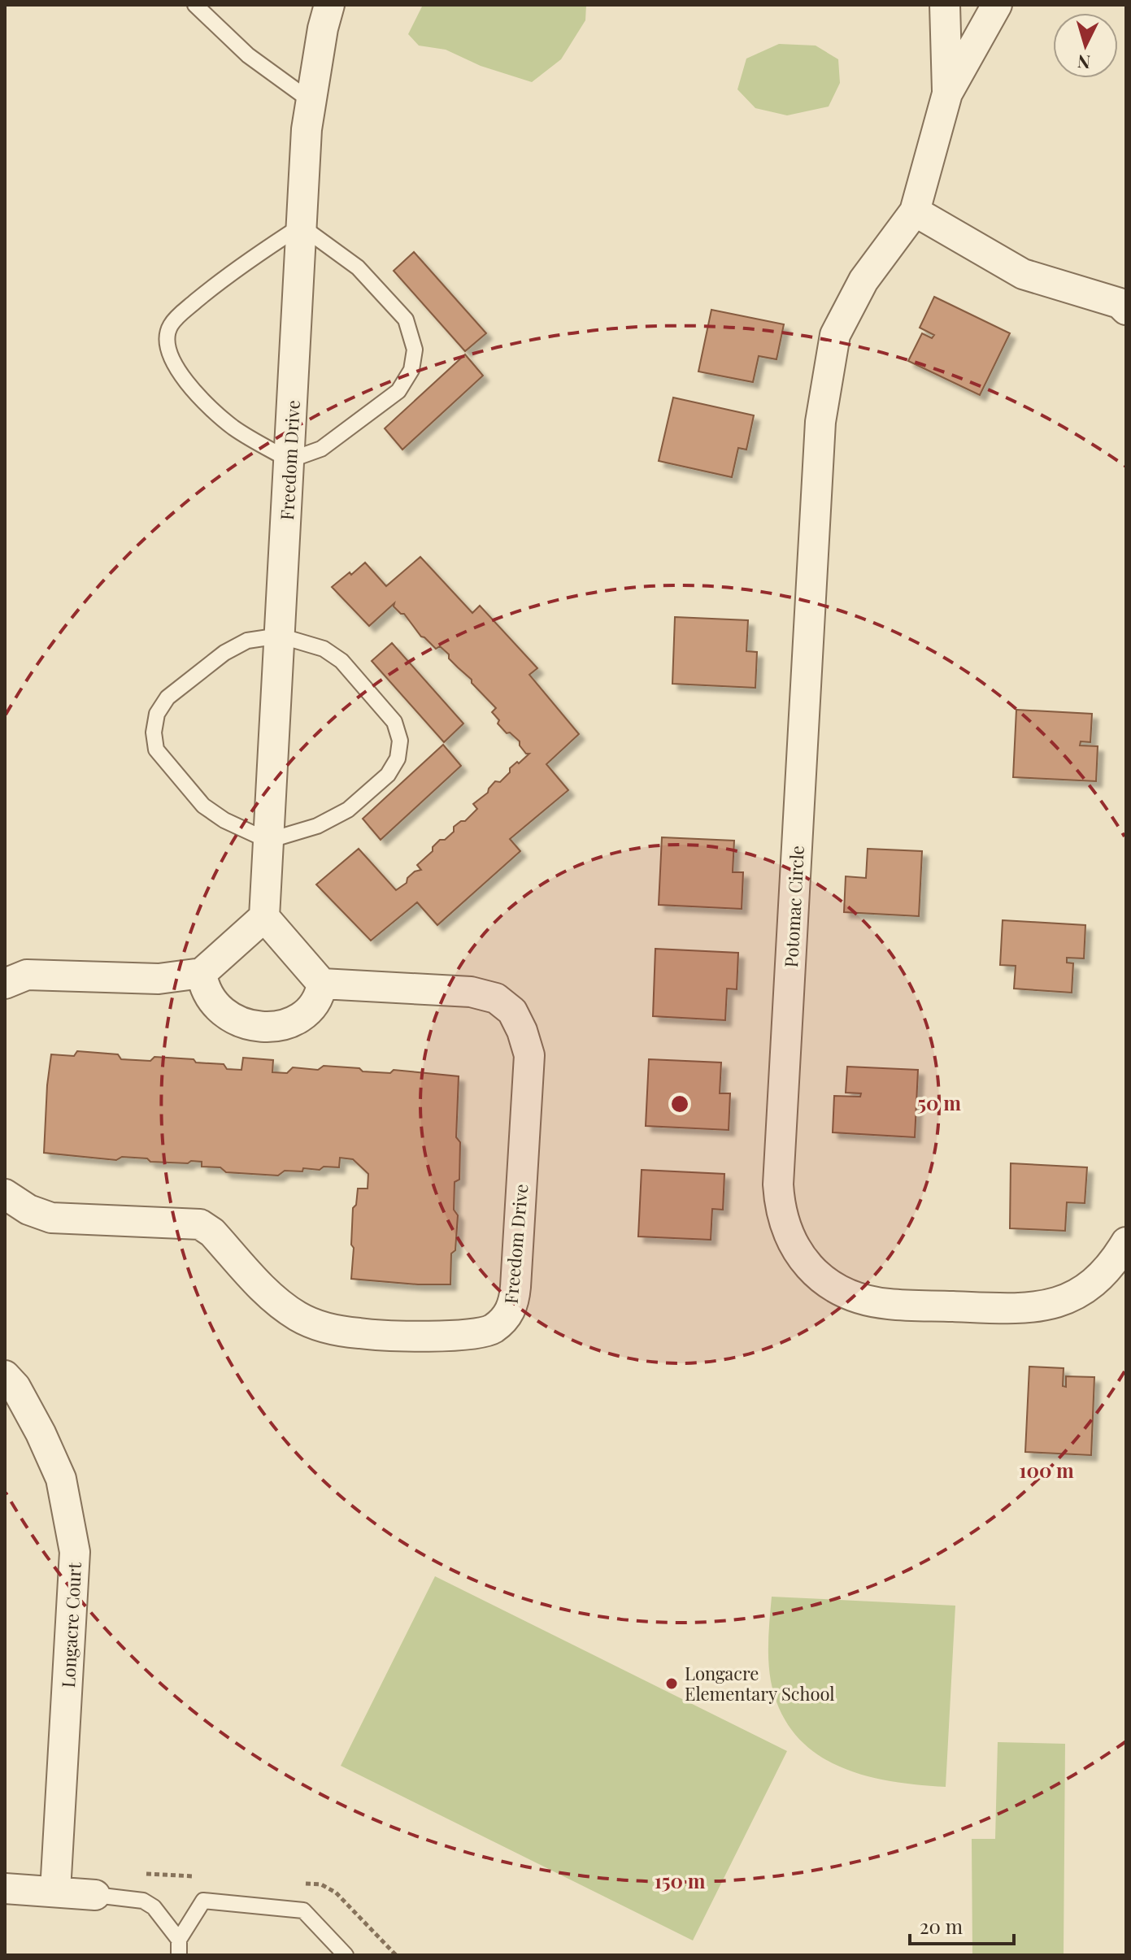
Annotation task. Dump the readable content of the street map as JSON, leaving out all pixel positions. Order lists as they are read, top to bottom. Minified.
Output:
{"streets":{"street":["Freedom Drive","Potomac Circle","Longacre Court"]},"places":["Longacre Elementary School"],"scale_bar":"20 m","north":"bottom","rings":["50 m","100 m","150 m"]}
